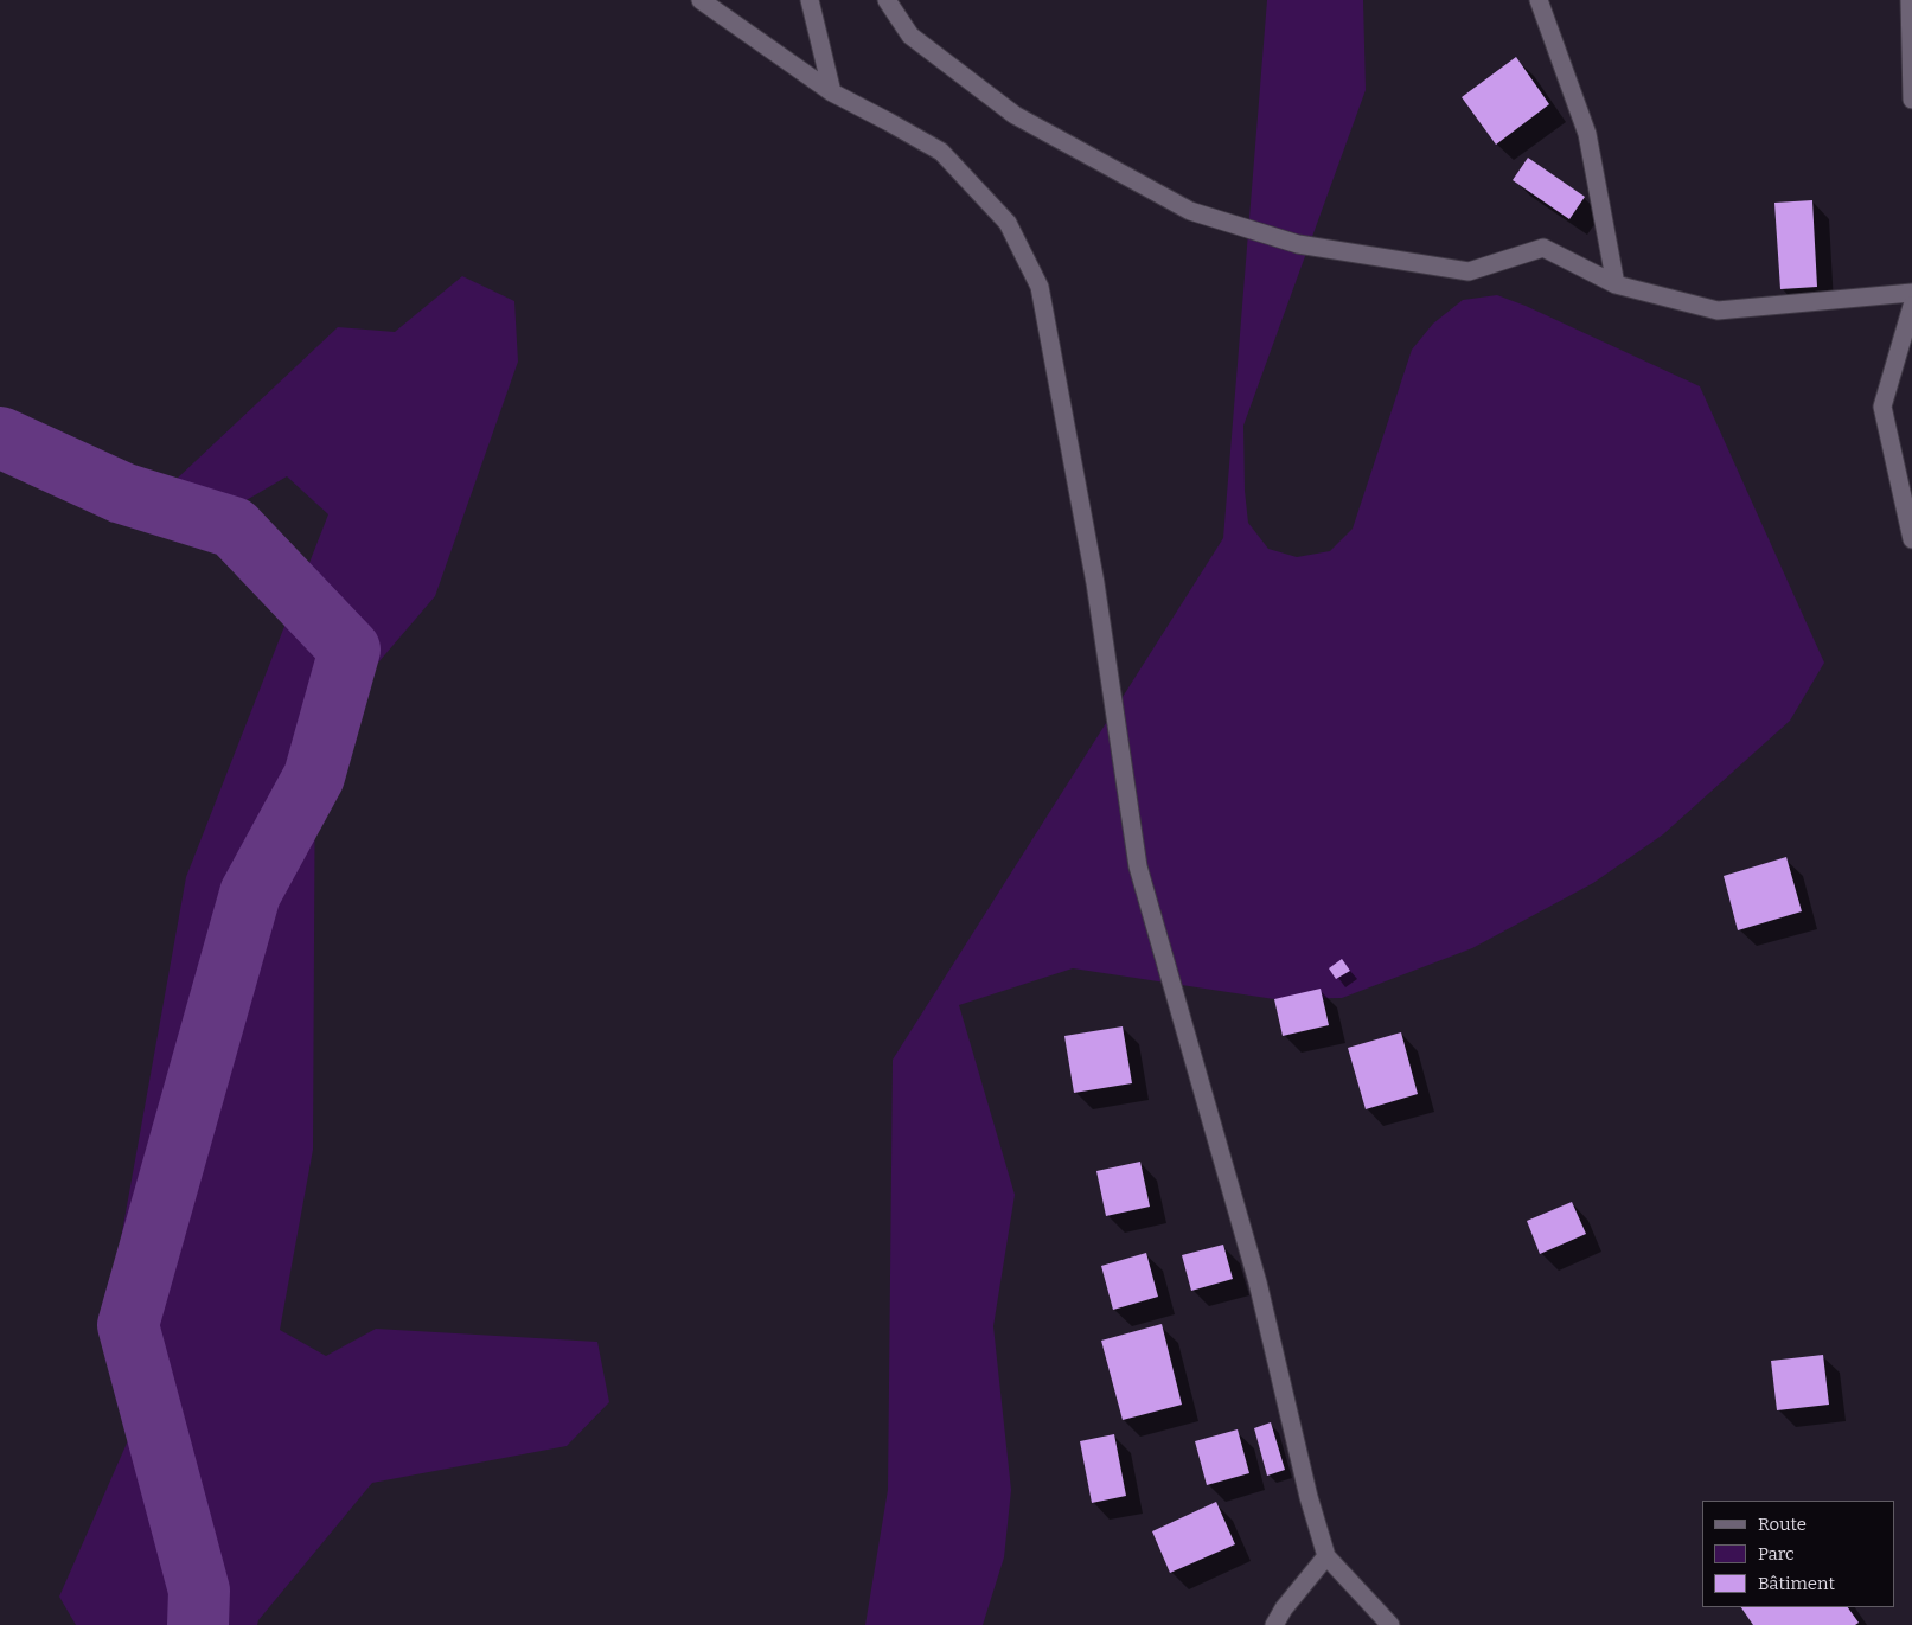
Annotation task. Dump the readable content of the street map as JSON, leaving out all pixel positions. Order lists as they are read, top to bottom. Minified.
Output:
{"legend":["Route","Parc","Bâtiment"]}
